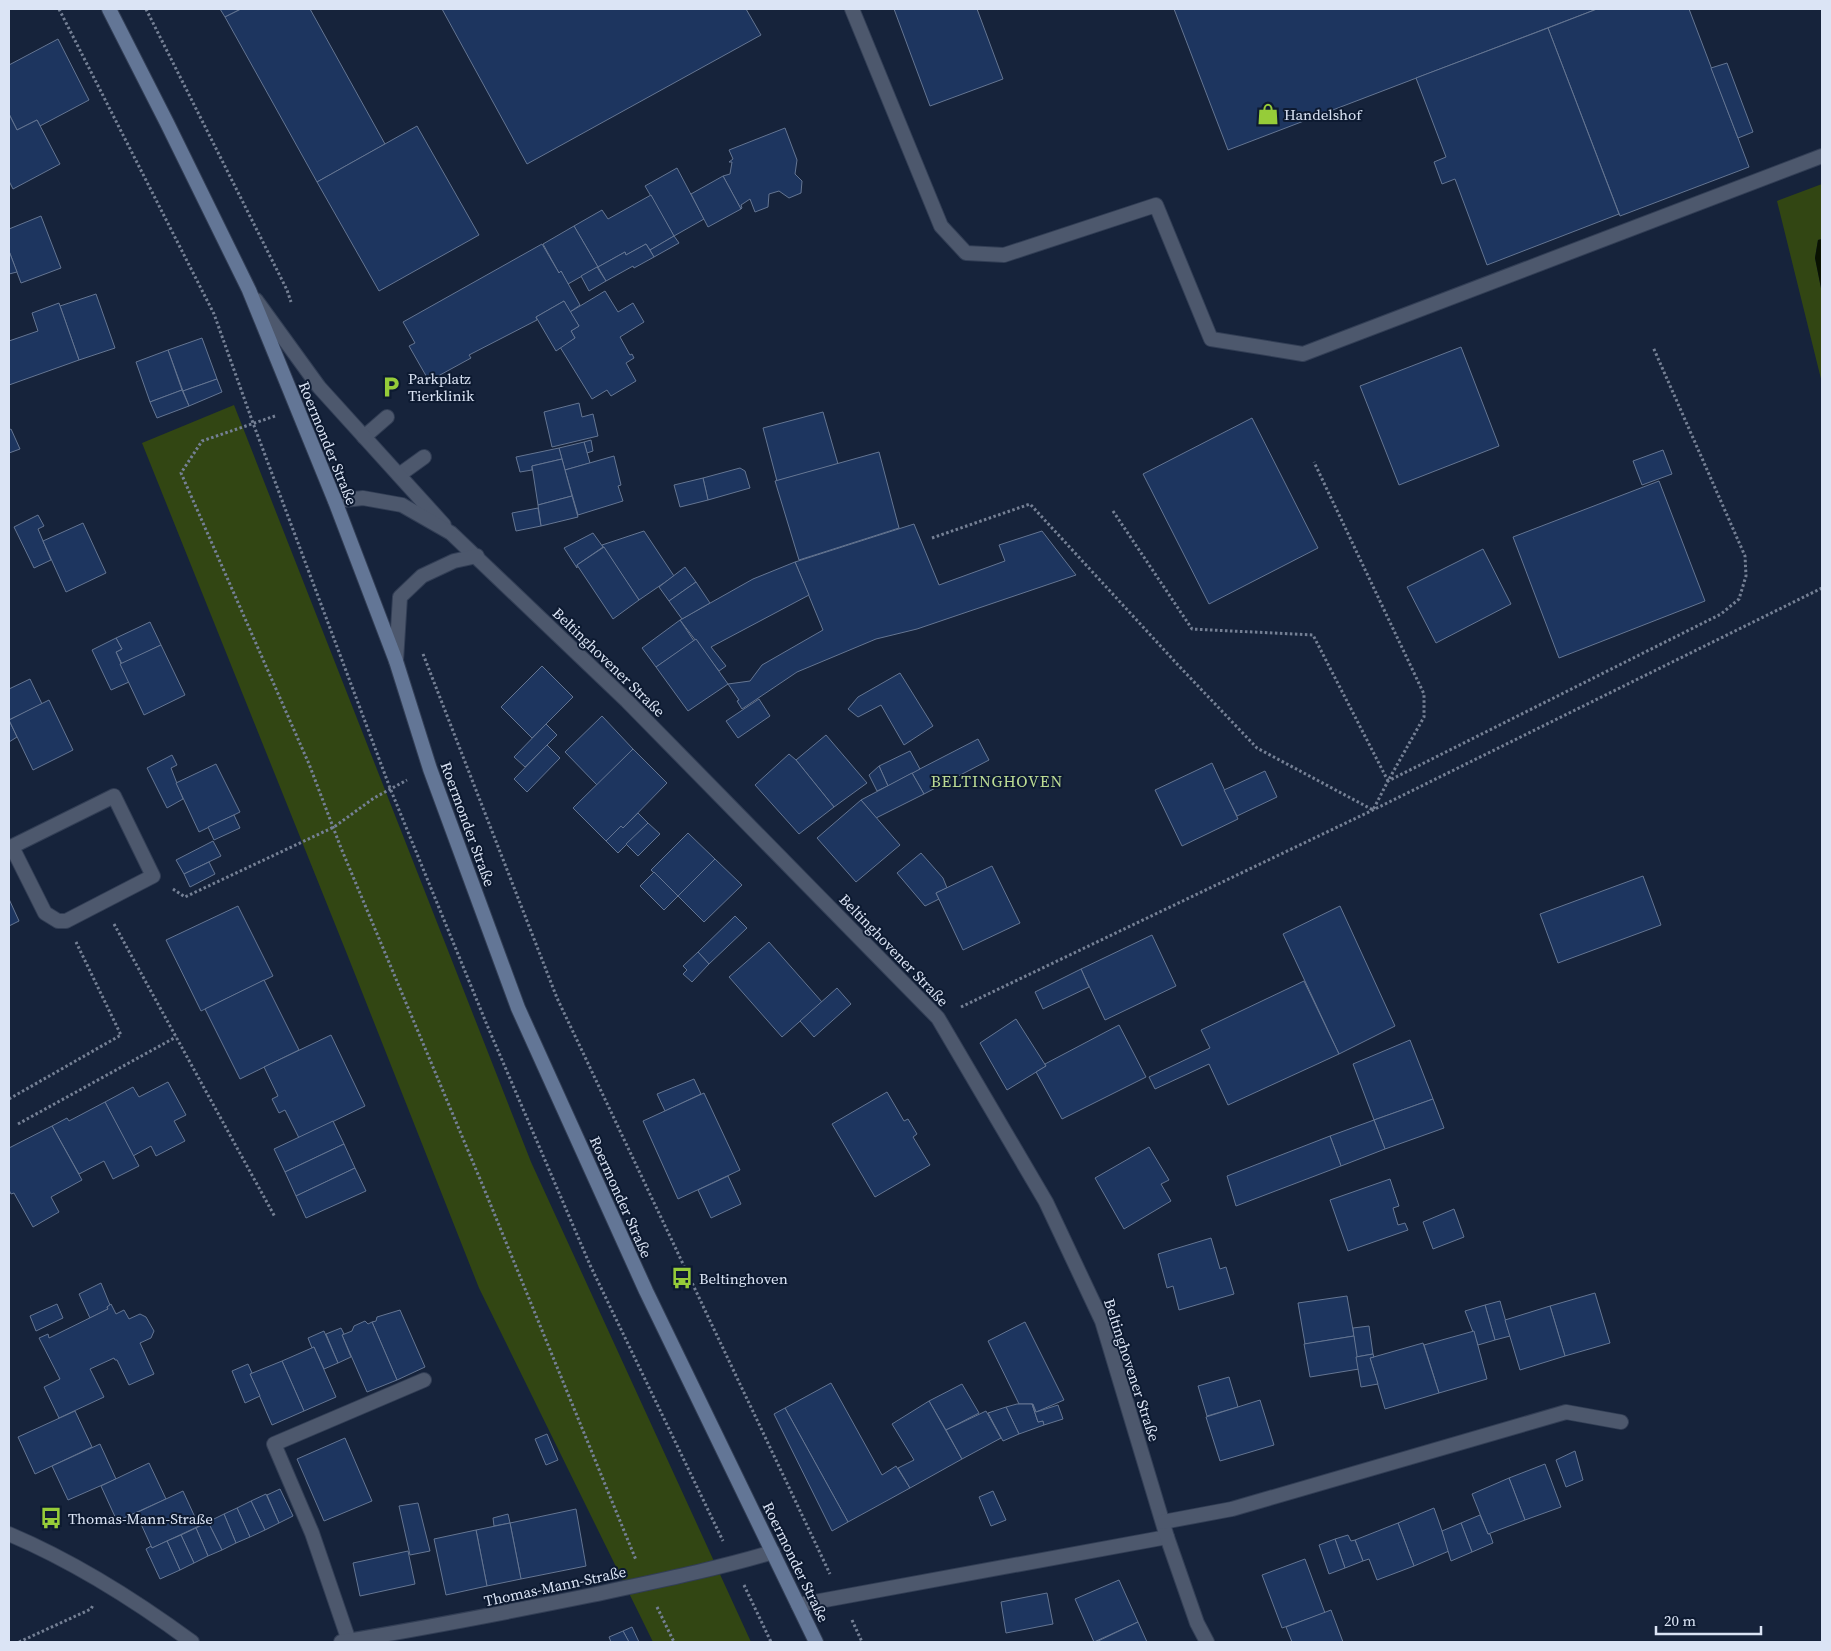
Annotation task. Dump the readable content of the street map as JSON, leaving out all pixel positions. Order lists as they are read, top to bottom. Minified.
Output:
{"streets":{"main road":["Roermonder Straße"],"street":["Beltinghovener Straße","Thomas-Mann-Straße"]},"crossings":[["Roermonder Straße","Beltinghovener Straße"],["Roermonder Straße","Thomas-Mann-Straße"]],"districts":["BELTINGHOVEN"],"places":{"shop":["Handelshof"],"parking":["Parkplatz Tierklinik"],"bus stop":["Beltinghoven","Thomas-Mann-Straße"]},"scale_bar":"20 m"}
